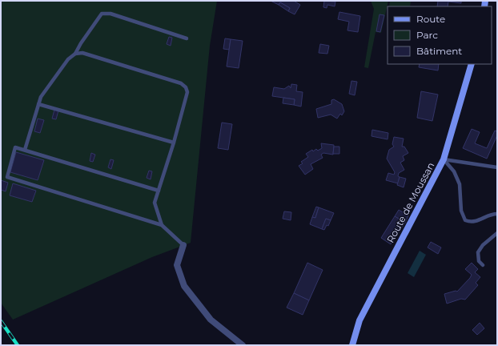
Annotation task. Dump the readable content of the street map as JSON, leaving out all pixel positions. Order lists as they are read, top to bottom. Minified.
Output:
{"streets":{"street":["Route de Moussan"]},"legend":["Route","Parc","Bâtiment"]}
